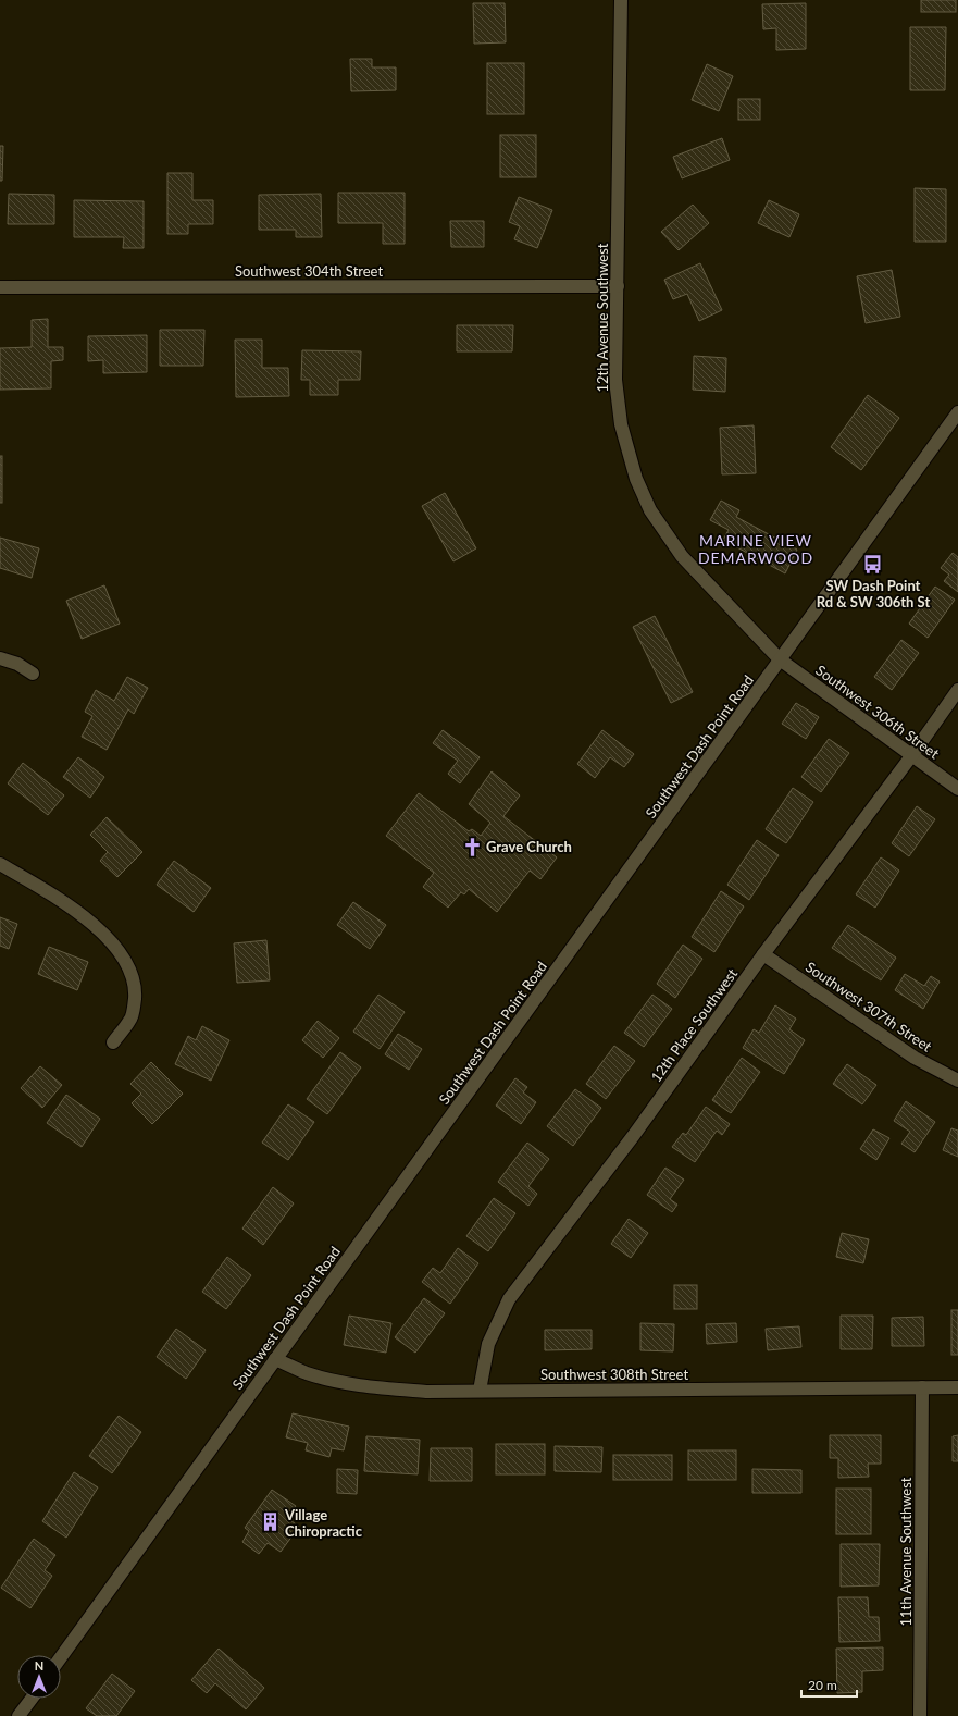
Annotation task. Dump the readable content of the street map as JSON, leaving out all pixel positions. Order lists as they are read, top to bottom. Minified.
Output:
{"streets":{"street":["Southwest 304th Street","12th Avenue Southwest","Southwest 306th Street","Southwest Dash Point Road","Southwest 307th Street","12th Place Southwest","Southwest 308th Street","11th Avenue Southwest"]},"crossings":[["Southwest 304th Street","12th Avenue Southwest"],["12th Avenue Southwest","Southwest 306th Street"],["12th Avenue Southwest","Southwest Dash Point Road"],["Southwest 306th Street","Southwest Dash Point Road"],["Southwest 306th Street","12th Place Southwest"],["Southwest Dash Point Road","Southwest 308th Street"],["Southwest 307th Street","12th Place Southwest"],["12th Place Southwest","Southwest 308th Street"],["Southwest 308th Street","11th Avenue Southwest"]],"districts":["MARINE VIEW DEMARWOOD"],"places":{"bus stop":["SW Dash Point Rd & SW 306th St"],"church":["Grave Church"],"building":["Village Chiropractic"]},"scale_bar":"20 m","north":"top"}
